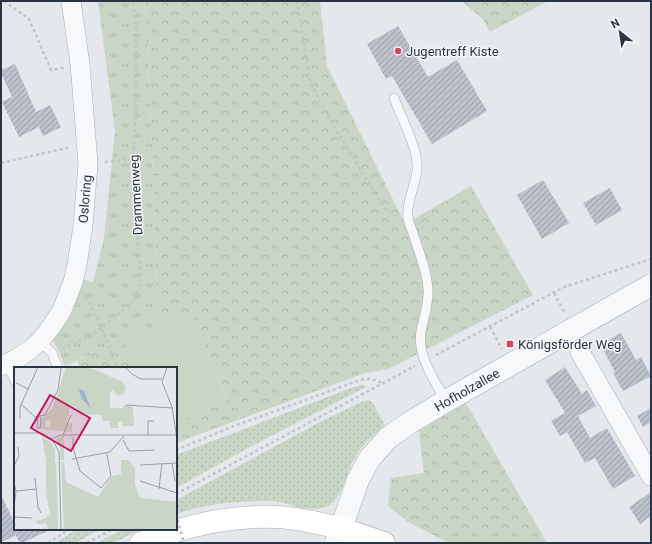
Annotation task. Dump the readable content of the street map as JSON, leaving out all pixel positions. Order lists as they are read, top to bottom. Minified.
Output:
{"streets":{"street":["Osloring","Hofholzallee"],"path":["Drammenweg"]},"places":{"other":["Jugentreff Kiste"],"transit":["Königsförder Weg"]},"north":"top left"}
